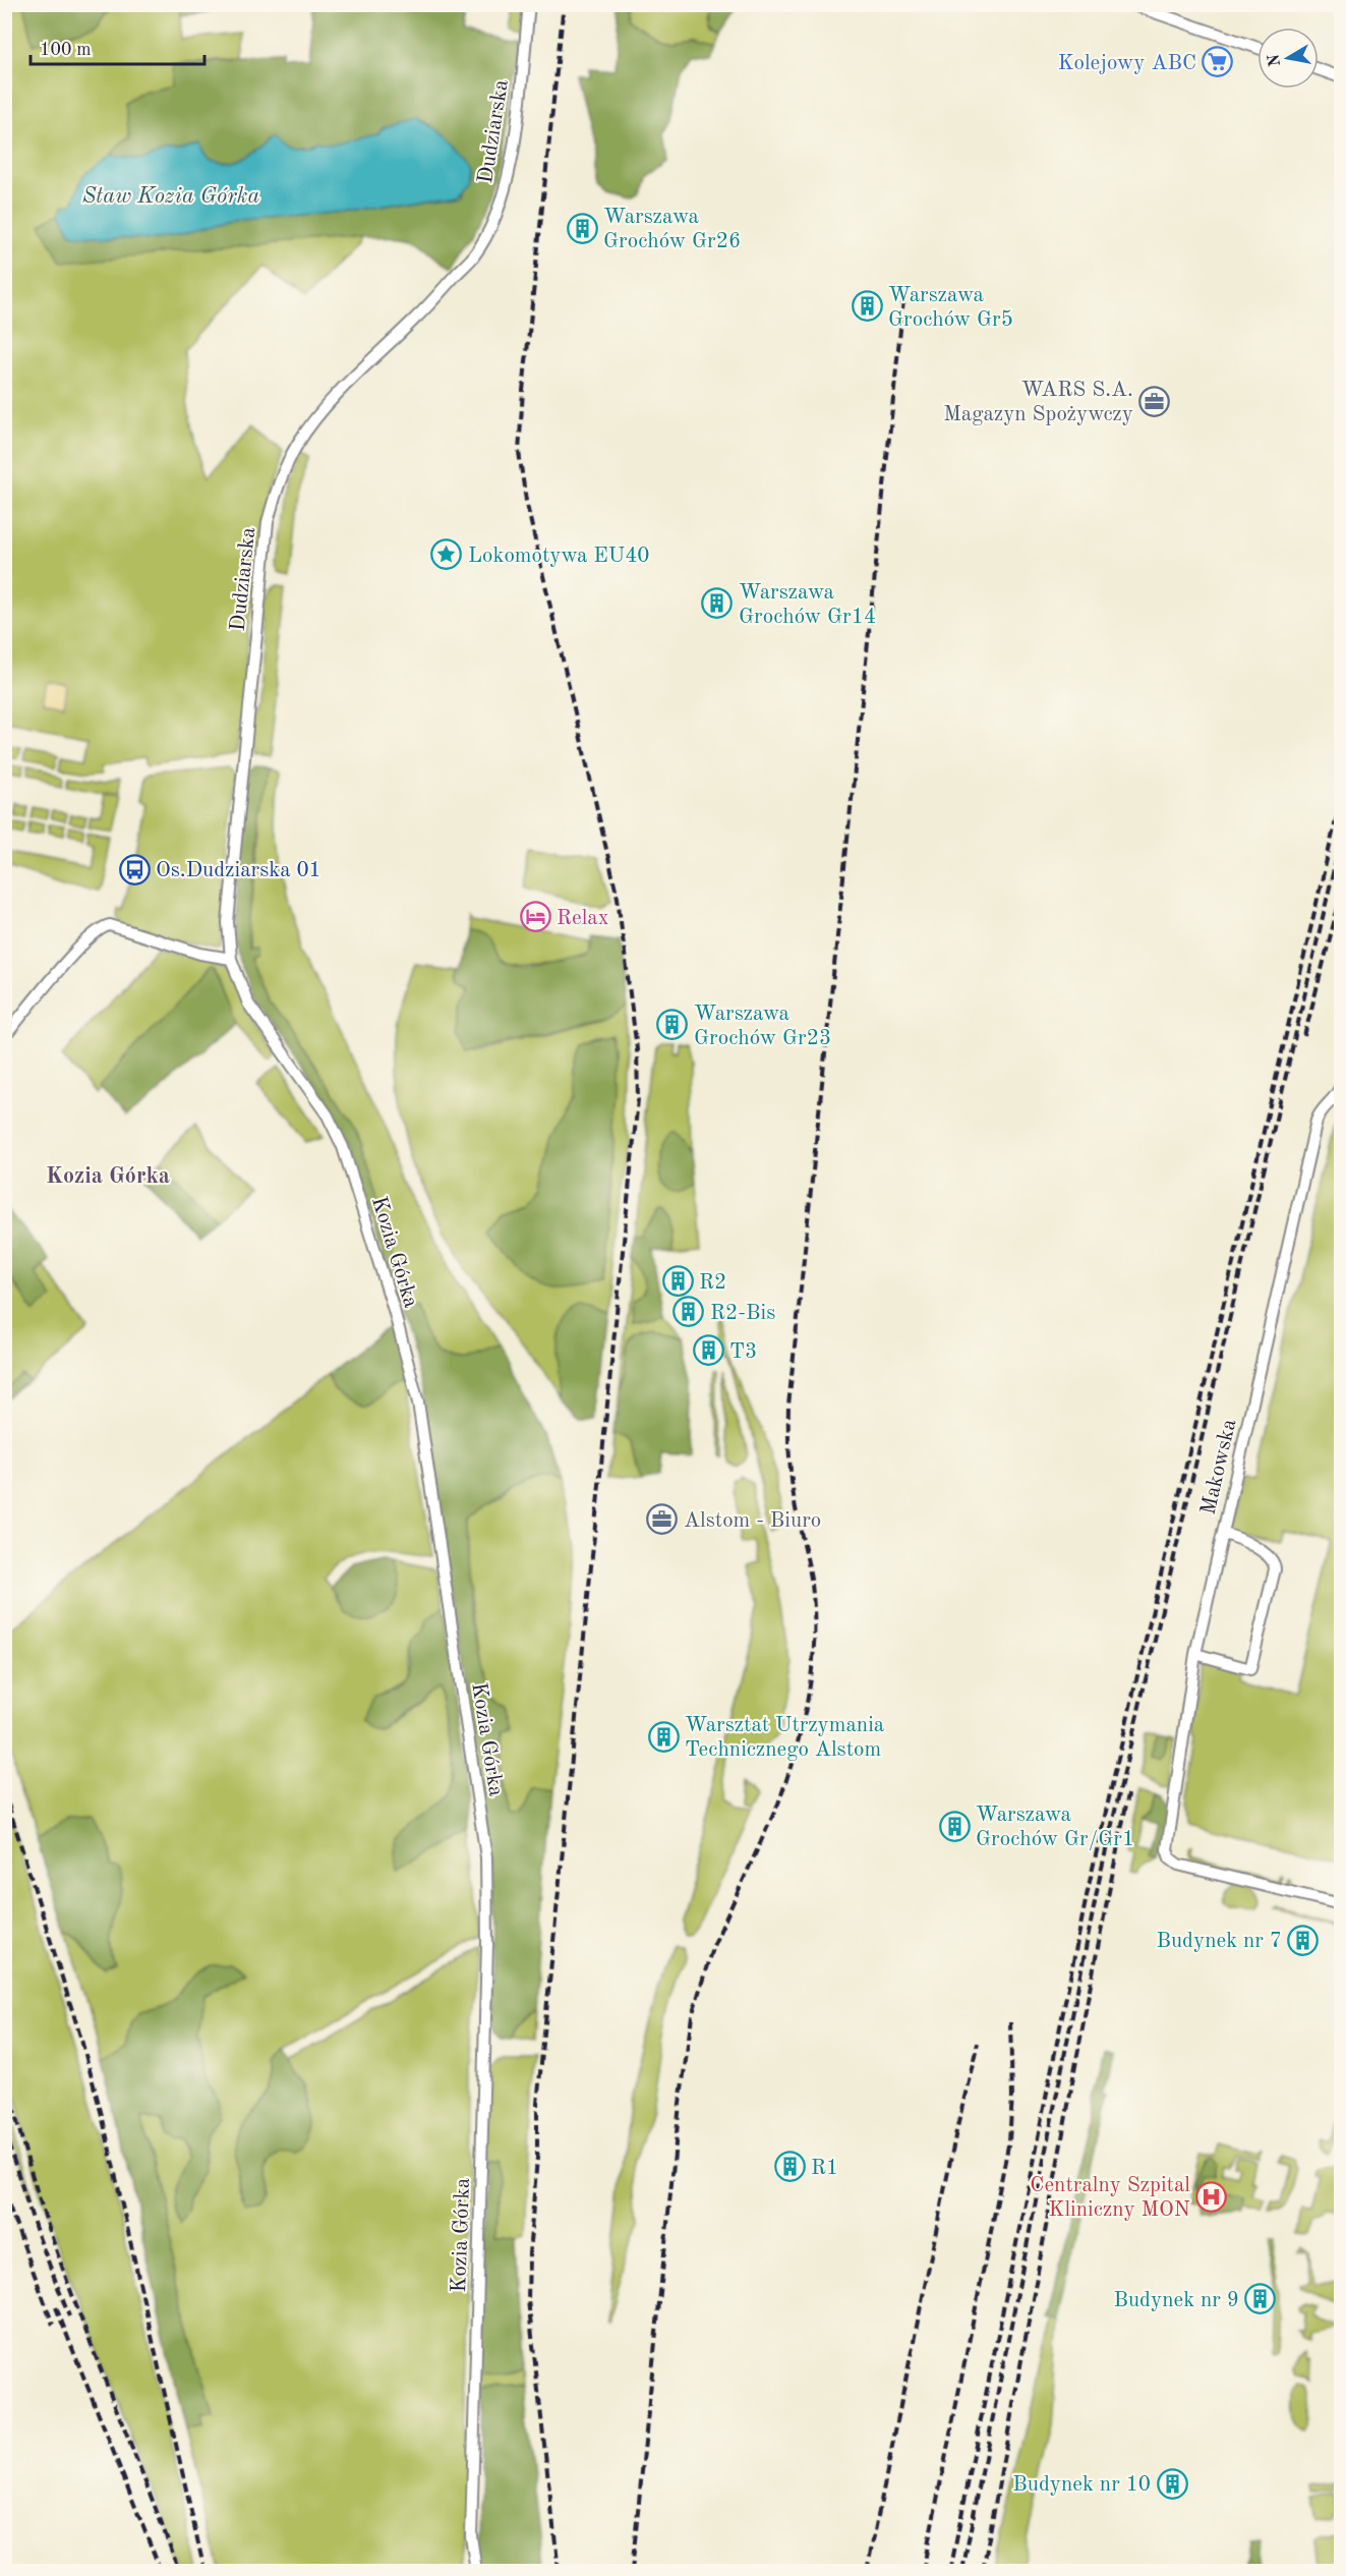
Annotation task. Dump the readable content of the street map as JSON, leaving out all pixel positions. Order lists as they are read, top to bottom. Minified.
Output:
{"streets":{"street":["Dudziarska","Kozia Górka","Makowska"]},"crossings":[["Dudziarska","Kozia Górka"]],"districts":["Kozia Górka"],"water":["Staw Kozia Górka"],"places":{"supermarket":["Kolejowy ABC"],"building":["Warszawa Grochów Gr26","Warszawa Grochów Gr5","Warszawa Grochów Gr14","Warszawa Grochów Gr23","R2","R2-Bis","T3","Warsztat Utrzymania Technicznego Alstom","Warszawa Grochów Gr/Gr1","Budynek nr 7","R1","Budynek nr 9","Budynek nr 10"],"office":["WARS S.A. Magazyn Spożywczy","Alstom - Biuro"],"place":["Lokomotywa EU40"],"bus stop":["Os.Dudziarska 01"],"hotel":["Relax"],"hospital":["Centralny Szpital Kliniczny MON"]},"scale_bar":"100 m","north":"left"}
